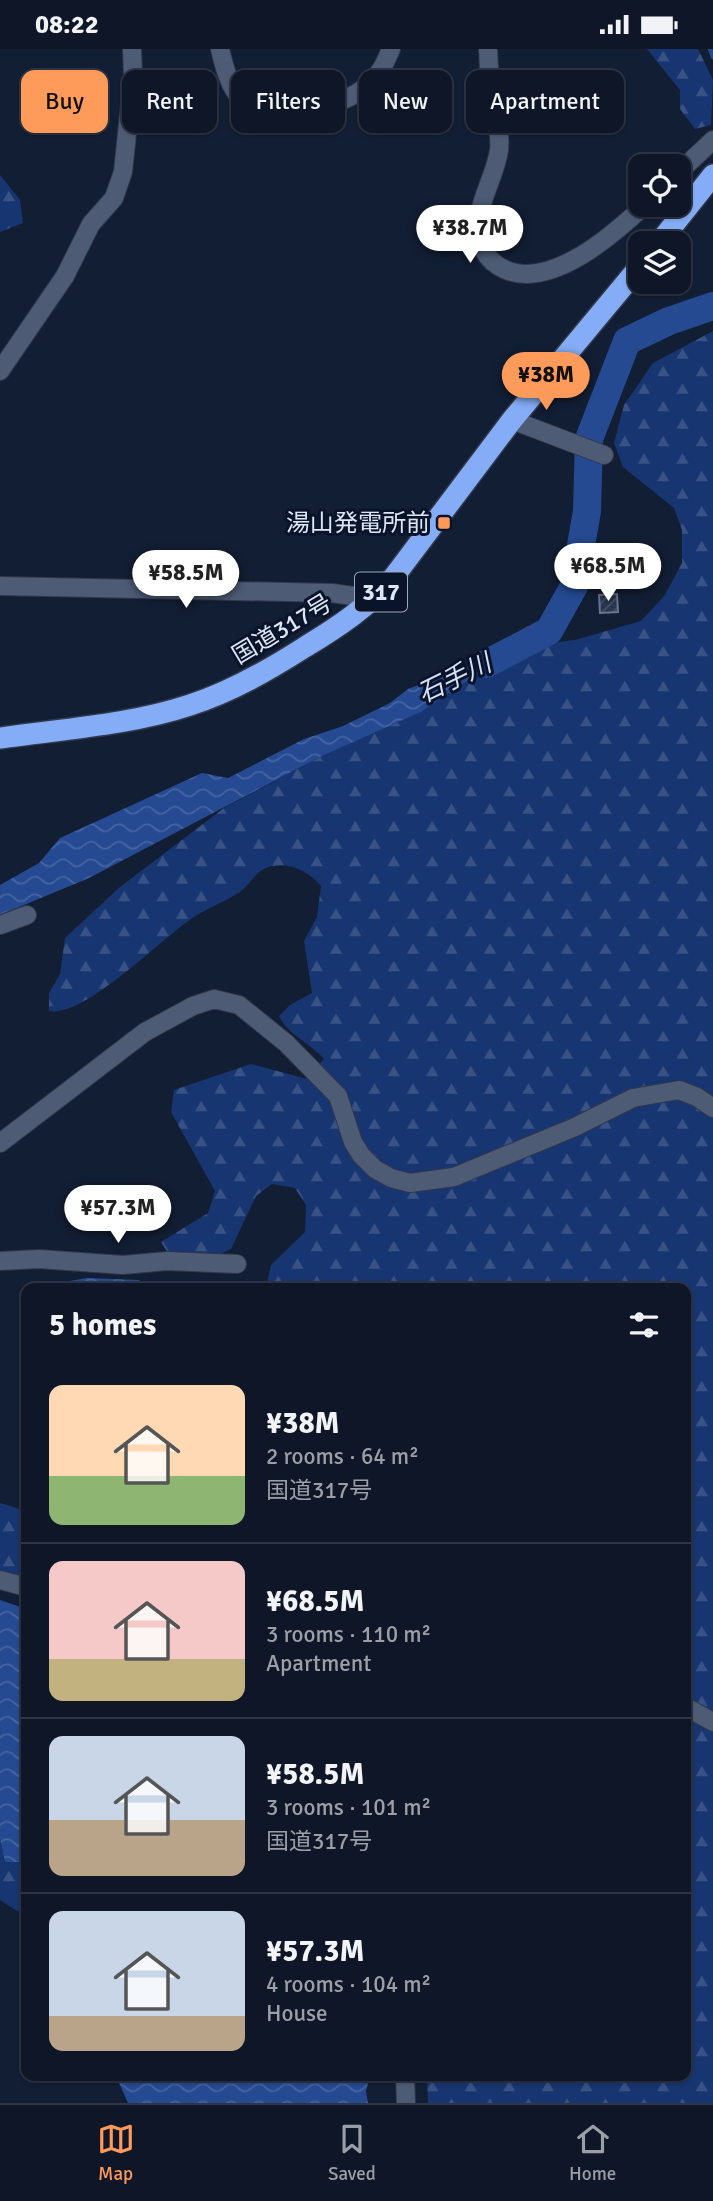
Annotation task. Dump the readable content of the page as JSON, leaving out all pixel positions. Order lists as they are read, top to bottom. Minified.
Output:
{"streets":{"highway":["317","国道317号"]},"water":["石手川"],"places":{"transit":["湯山発電所前"]},"page":{"status":"08:22","chip":["Buy","Rent","Filters","New","Apartment"],"price":["¥38.7M","¥38M","¥68.5M","¥58.5M","¥57.3M"],"heading":"5 homes","list":[{"name":"¥38M","note":"2 rooms · 64 m² · 国道317号"},{"name":"¥68.5M","note":"3 rooms · 110 m² · Apartment"},{"name":"¥58.5M","note":"3 rooms · 101 m² · 国道317号"},{"name":"¥57.3M","note":"4 rooms · 104 m² · House"}],"tabs":["Map","Saved","Home"]}}
